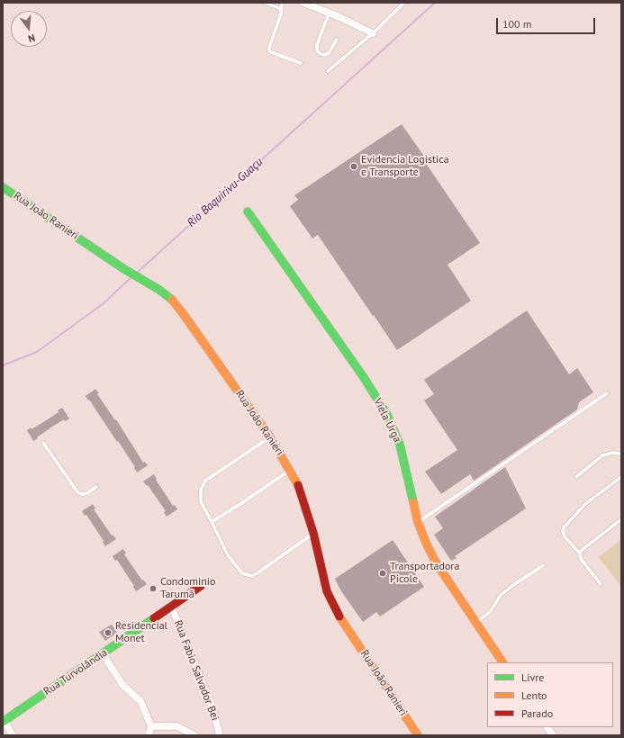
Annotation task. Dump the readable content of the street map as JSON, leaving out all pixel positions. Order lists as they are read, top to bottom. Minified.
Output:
{"streets":{"street":["Rua João Ranieri","Viela Urga","Rua Fabio Salvador Bei","Rua Turvolândia"]},"crossings":[["Rua Fabio Salvador Bei","Rua Turvolândia"]],"water":["Rio Baquirivu-Guaçu"],"places":["Evidencia Logistica e Transporte","Transportadora Picole","Condominio Tarumã","Residencial Monet"],"legend":["Livre","Lento","Parado"],"scale_bar":"100 m","north":"bottom"}
